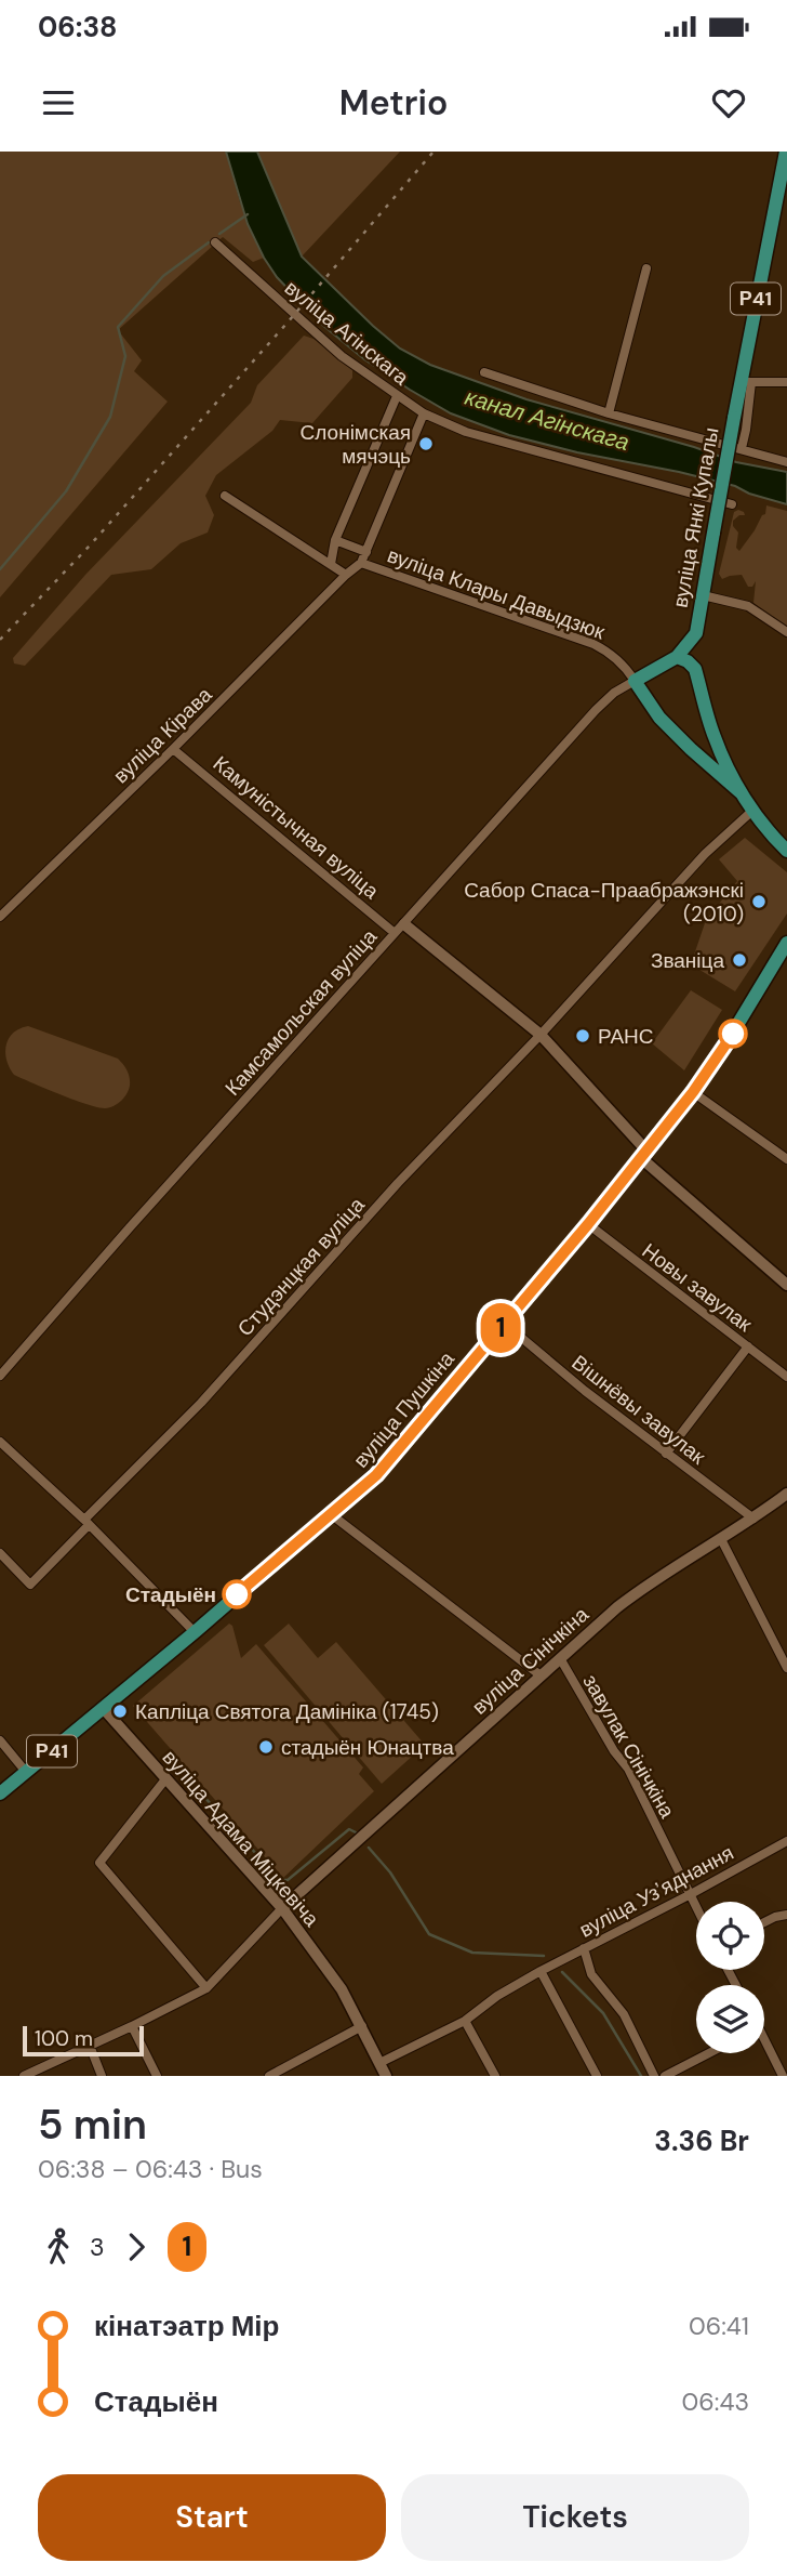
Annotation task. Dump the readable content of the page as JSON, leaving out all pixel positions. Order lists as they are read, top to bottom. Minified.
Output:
{"streets":{"main road":["Р41","вуліца Янкі Купалы","вуліца Пушкіна"],"street":["вуліца Агінскага","вуліца Клары Давыдзюк","вуліца Кірава","Камуністычная вуліца","Камсамольская вуліца","Студэнцкая вуліца","Новы завулак","Вішнёвы завулак","вуліца Сінічкіна","завулак Сінічкіна","вуліца Адама Міцкевіча","вуліца Узʼяднання"]},"crossings":[["Р41","вуліца Янкі Купалы"],["Р41","вуліца Клары Давыдзюк"],["Р41","Камсамольская вуліца"],["Р41","Студэнцкая вуліца"],["вуліца Янкі Купалы","вуліца Клары Давыдзюк"],["вуліца Янкі Купалы","Камсамольская вуліца"],["вуліца Клары Давыдзюк","вуліца Кірава"],["вуліца Клары Давыдзюк","Камсамольская вуліца"],["вуліца Кірава","Камуністычная вуліца"],["Камуністычная вуліца","Камсамольская вуліца"],["Новы завулак","вуліца Пушкіна"],["вуліца Пушкіна","Вішнёвы завулак"],["вуліца Пушкіна","вуліца Адама Міцкевіча"],["Вішнёвы завулак","вуліца Сінічкіна"],["вуліца Сінічкіна","завулак Сінічкіна"],["вуліца Сінічкіна","вуліца Адама Міцкевіча"],["завулак Сінічкіна","вуліца Узʼяднання"],["вуліца Адама Міцкевіча","вуліца Узʼяднання"]],"water":["канал Агінскага"],"places":["Слонімская мячэць","Сабор Спаса-Праабражэнскі (2010)","Званіца","РАНС","Стадыён","Капліца Святога Дамініка (1745)","стадыён Юнацтва"],"lines":["bus line 1"],"scale_bar":"100 m","page":{"status":"06:38","header":"Metrio","on_map":"1","scale":"100 m","heading":["5 min","06:38 – 06:43 · Bus","3.36 Br"],"legs":["3","1"],"list":[{"name":"кінатэатр Мір","value":"06:41"},{"name":"Стадыён","value":"06:43"}],"buttons":["Start","Tickets"]}}
